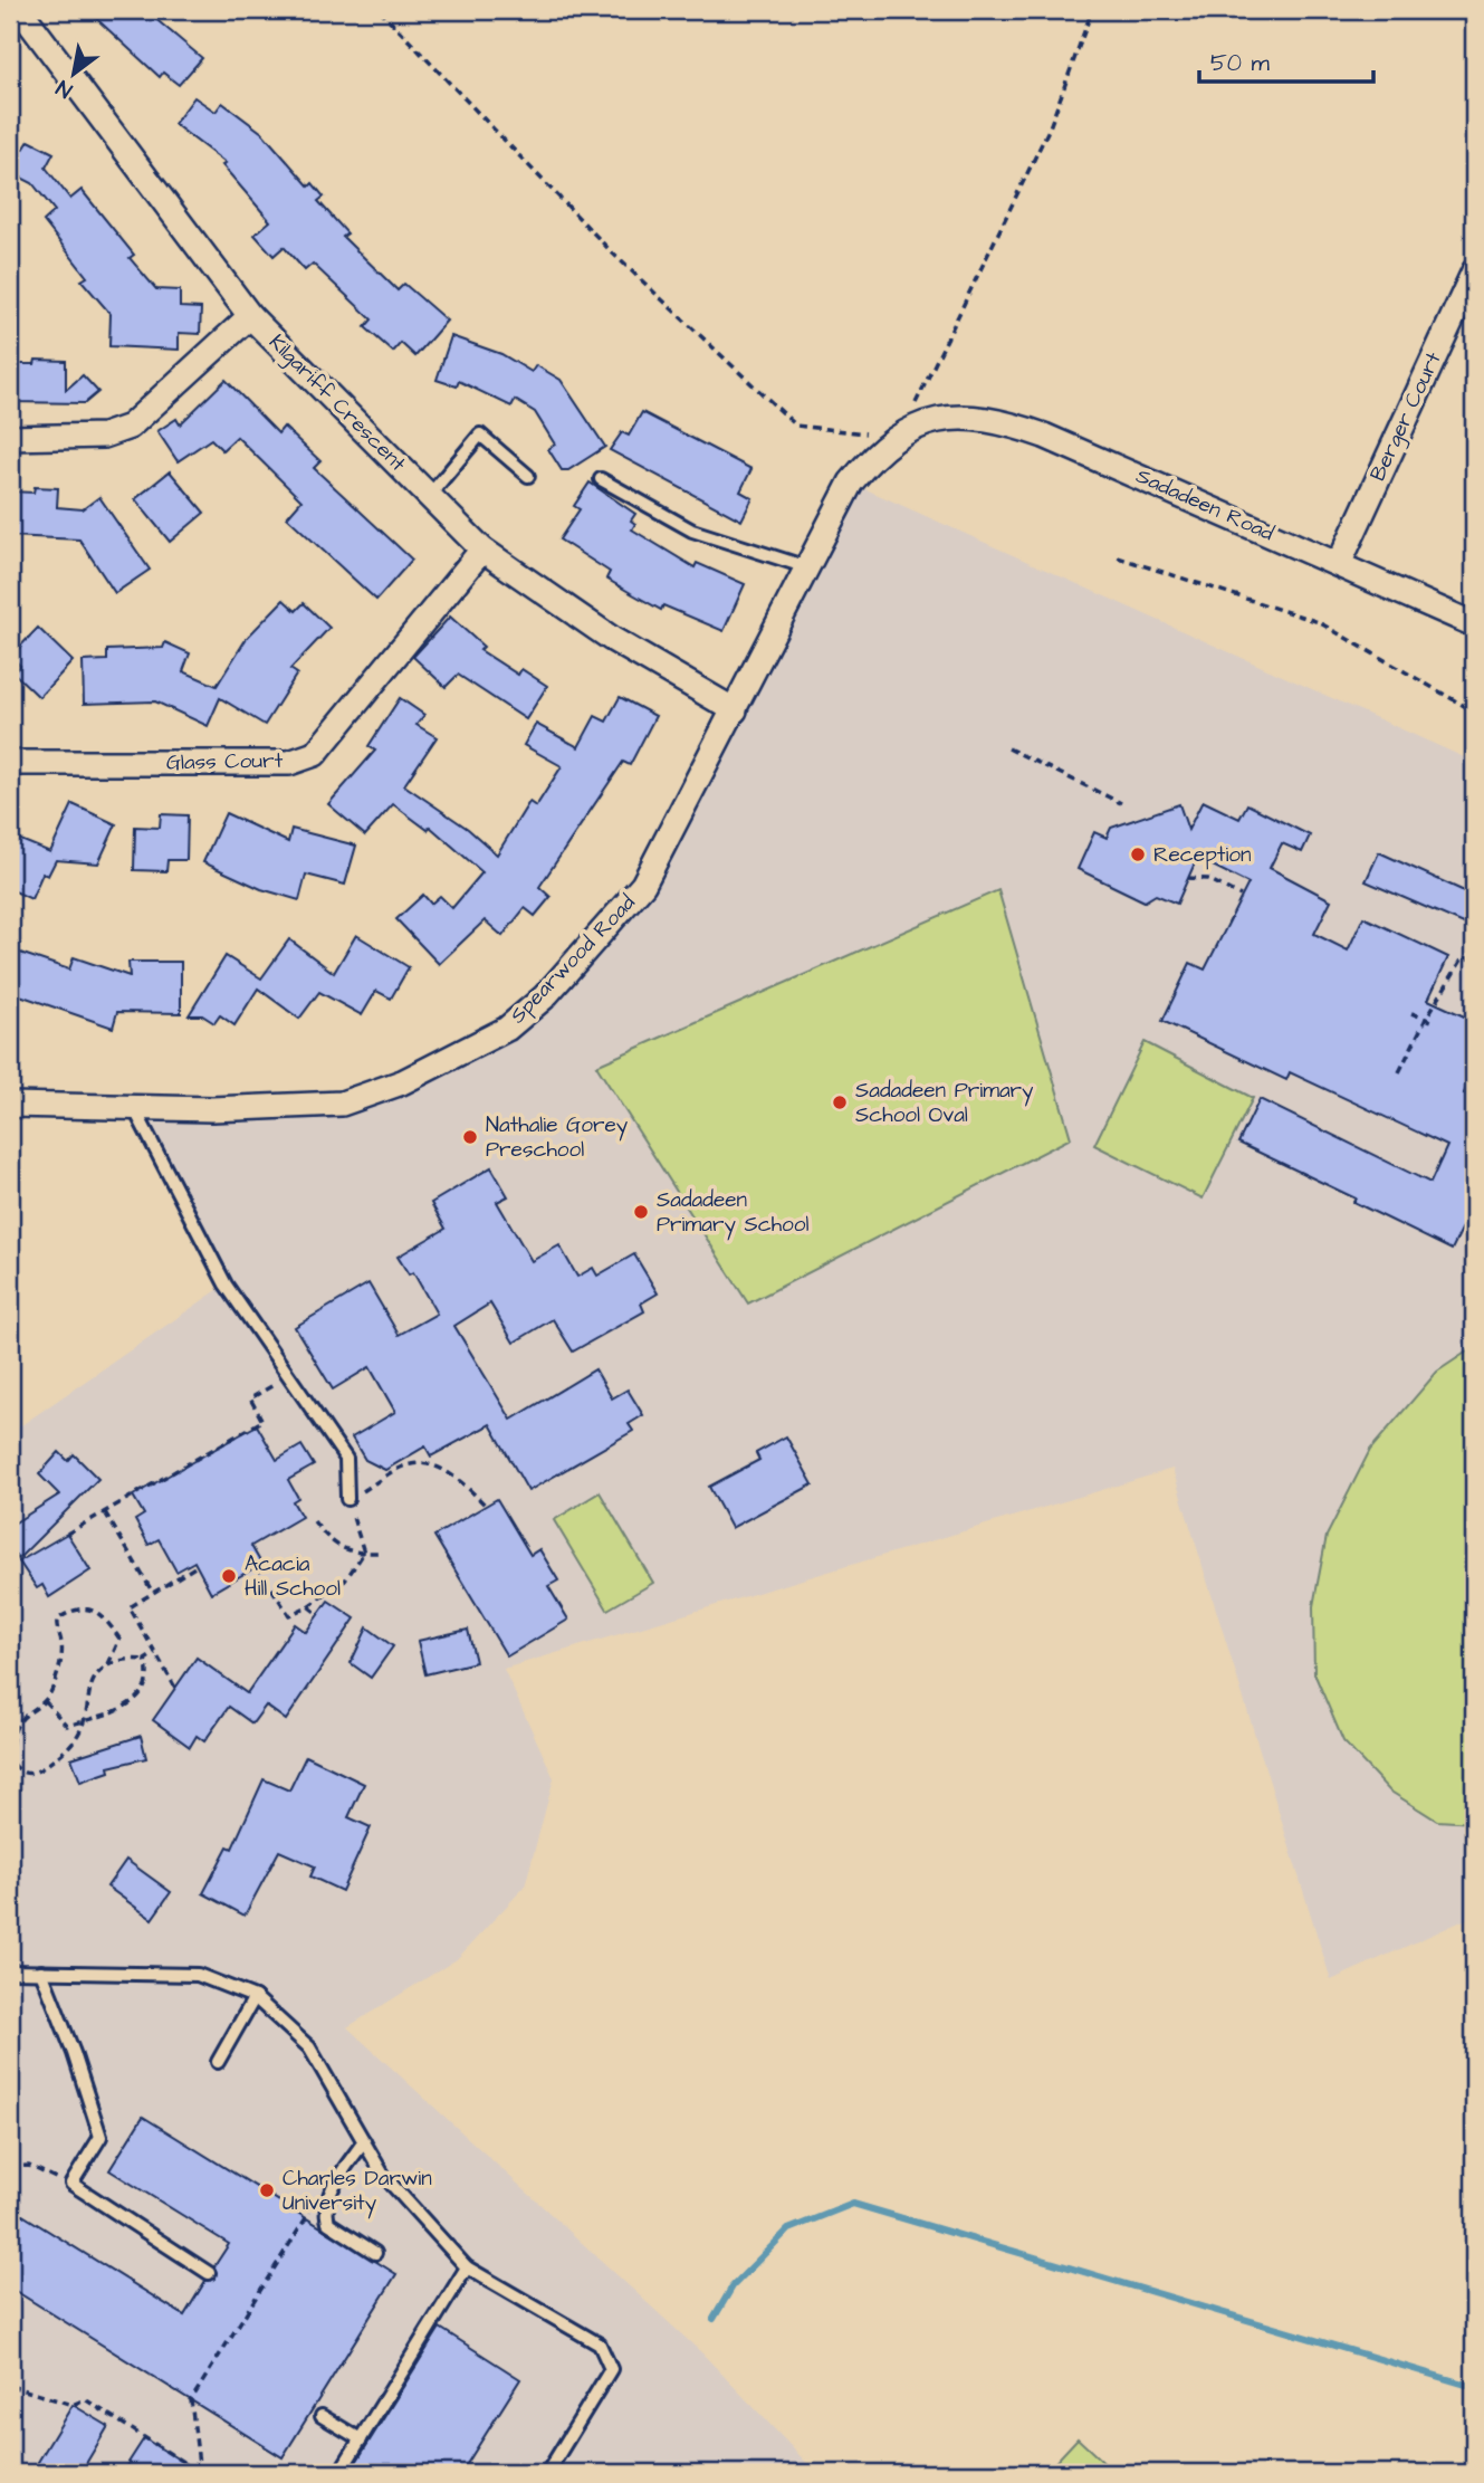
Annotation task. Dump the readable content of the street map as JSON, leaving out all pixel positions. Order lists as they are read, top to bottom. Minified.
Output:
{"streets":{"street":["Kilgariff Crescent","Berger Court","Sadadeen Road","Glass Court","Spearwood Road"]},"crossings":[["Kilgariff Crescent","Glass Court"],["Kilgariff Crescent","Spearwood Road"],["Berger Court","Sadadeen Road"],["Sadadeen Road","Spearwood Road"]],"places":["Reception","Sadadeen Primary School Oval","Nathalie Gorey Preschool","Sadadeen Primary School","Acacia Hill School","Charles Darwin University"],"scale_bar":"50 m","north":"bottom left"}
